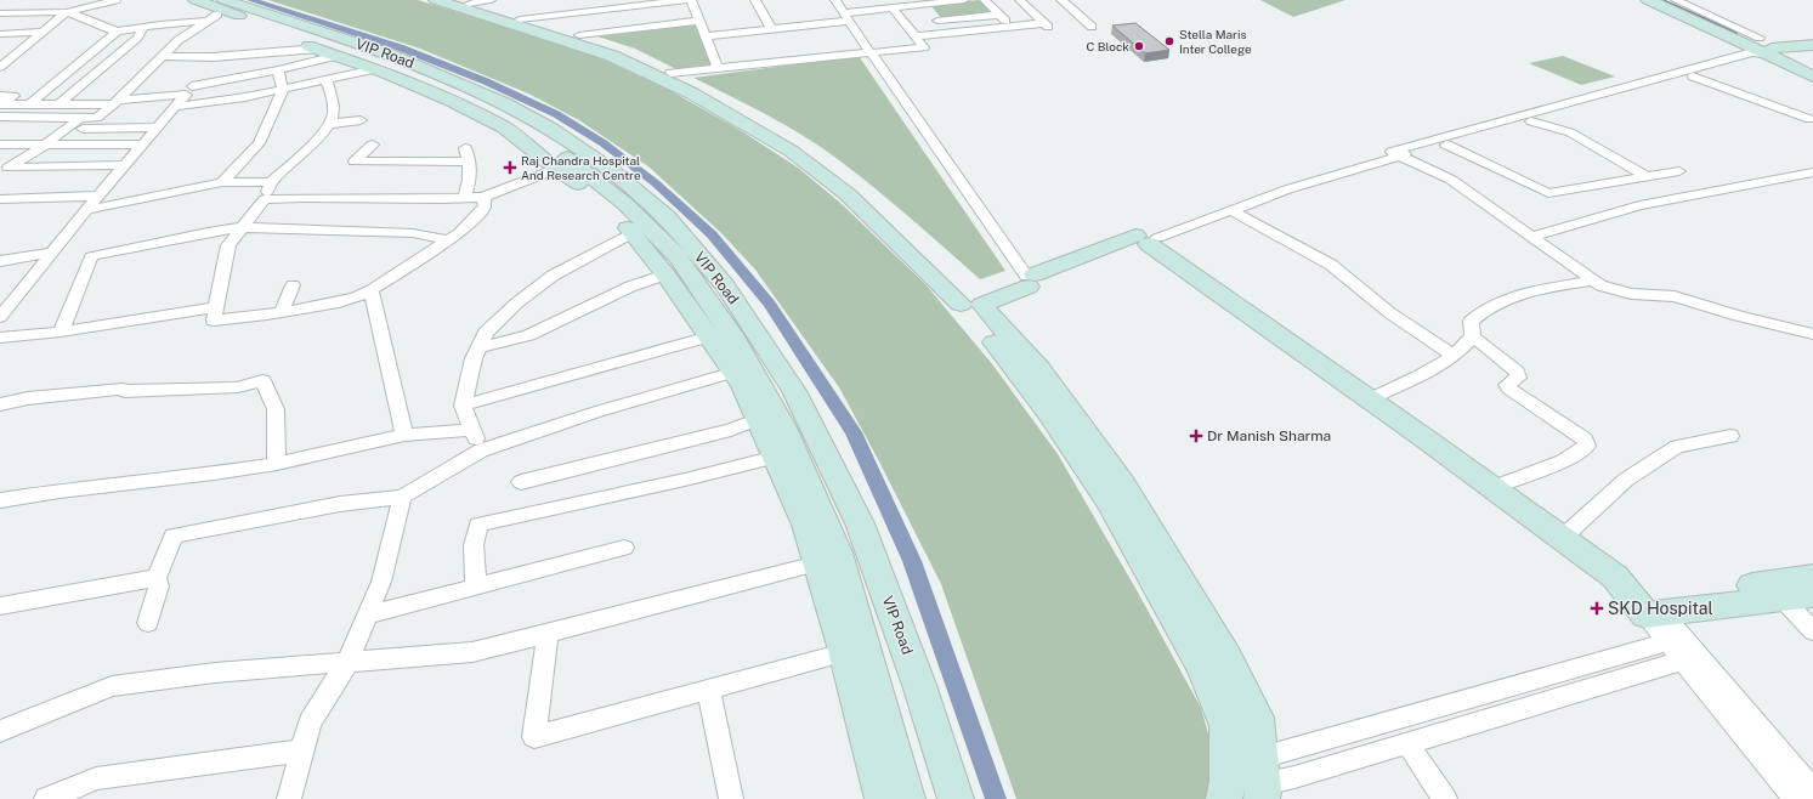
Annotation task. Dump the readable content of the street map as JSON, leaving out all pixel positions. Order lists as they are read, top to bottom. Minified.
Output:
{"streets":{"street":["VIP Road"]},"places":{"other":["Stella Maris Inter College","C Block"],"health":["Raj Chandra Hospital And Research Centre","Dr Manish Sharma","SKD Hospital"]}}
